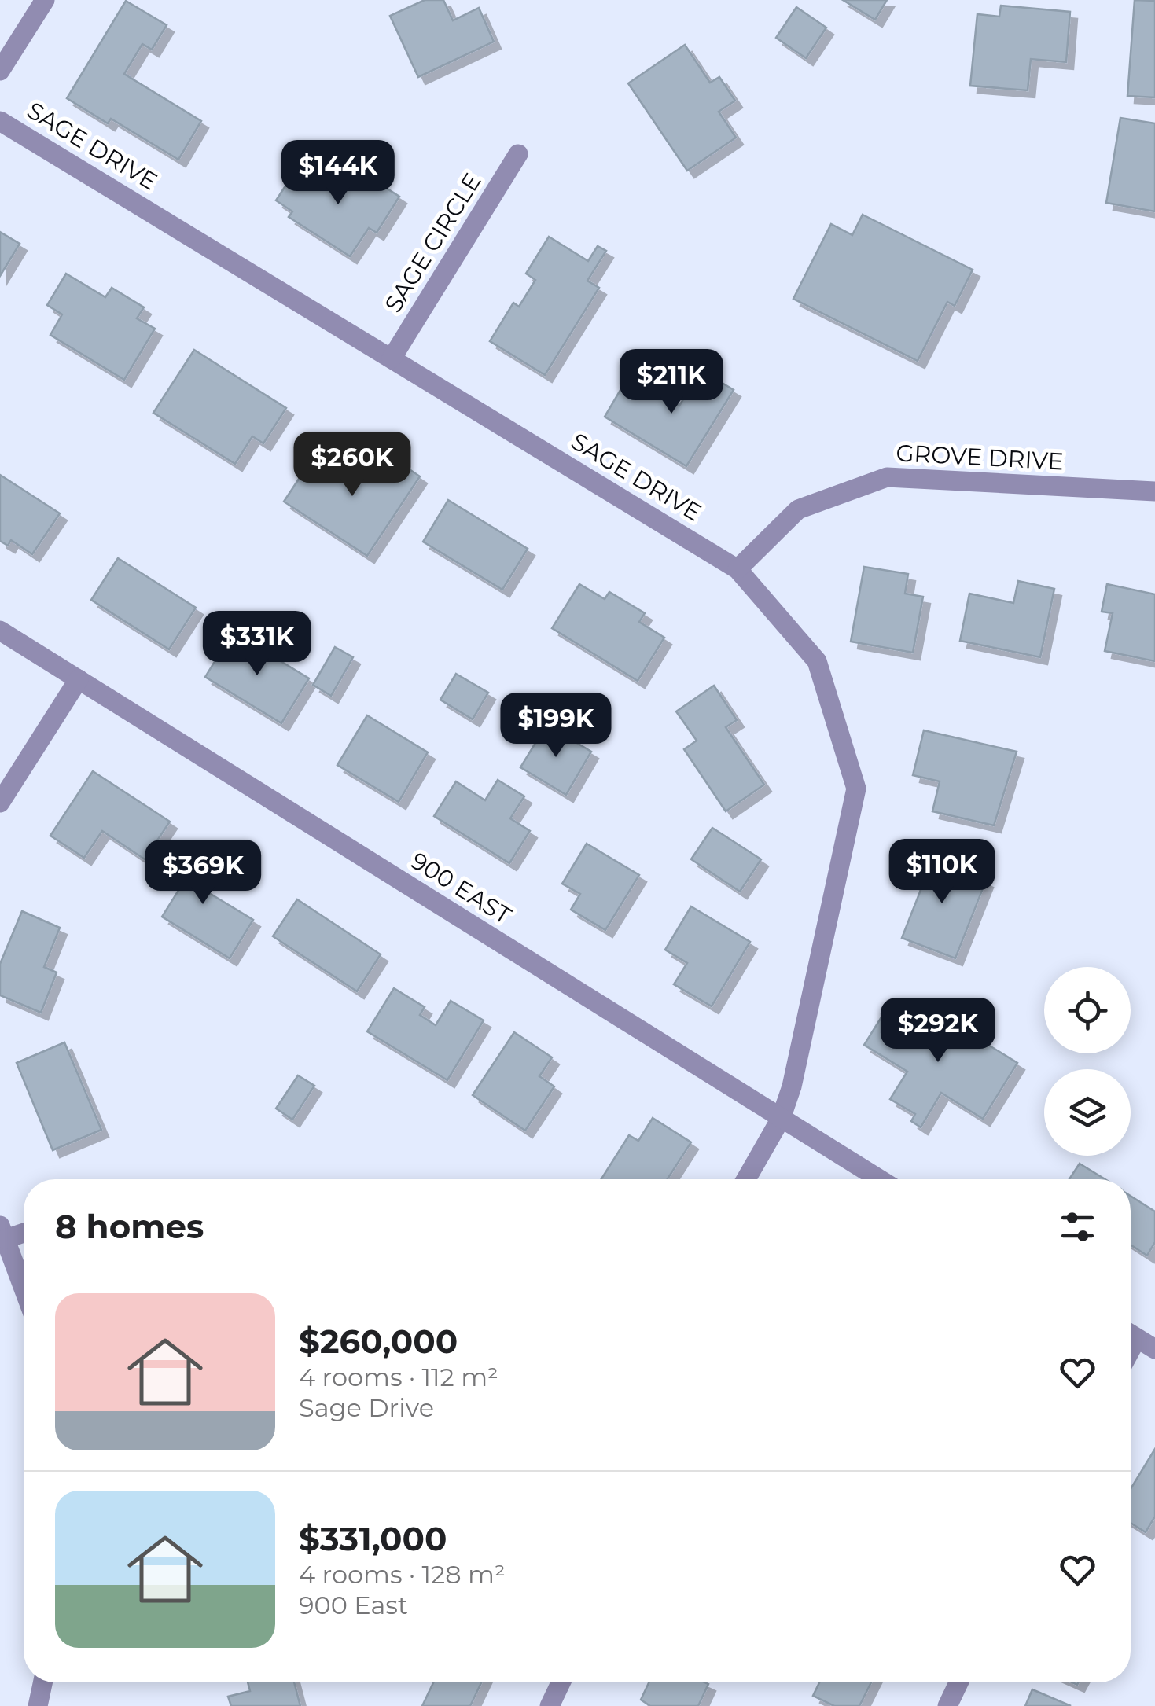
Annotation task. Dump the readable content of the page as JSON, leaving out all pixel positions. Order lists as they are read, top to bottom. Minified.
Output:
{"streets":{"street":["SAGE DRIVE","SAGE CIRCLE","GROVE DRIVE","900 EAST"]},"crossings":[["SAGE DRIVE","SAGE CIRCLE"],["SAGE DRIVE","GROVE DRIVE"],["SAGE DRIVE","900 EAST"]],"page":{"price":["$144K","$211K","$260K","$331K","$199K","$110K","$369K","$292K"],"heading":"8 homes","list":[{"name":"$260,000","note":"4 rooms · 112 m² · Sage Drive"},{"name":"$331,000","note":"4 rooms · 128 m² · 900 East"}]}}
